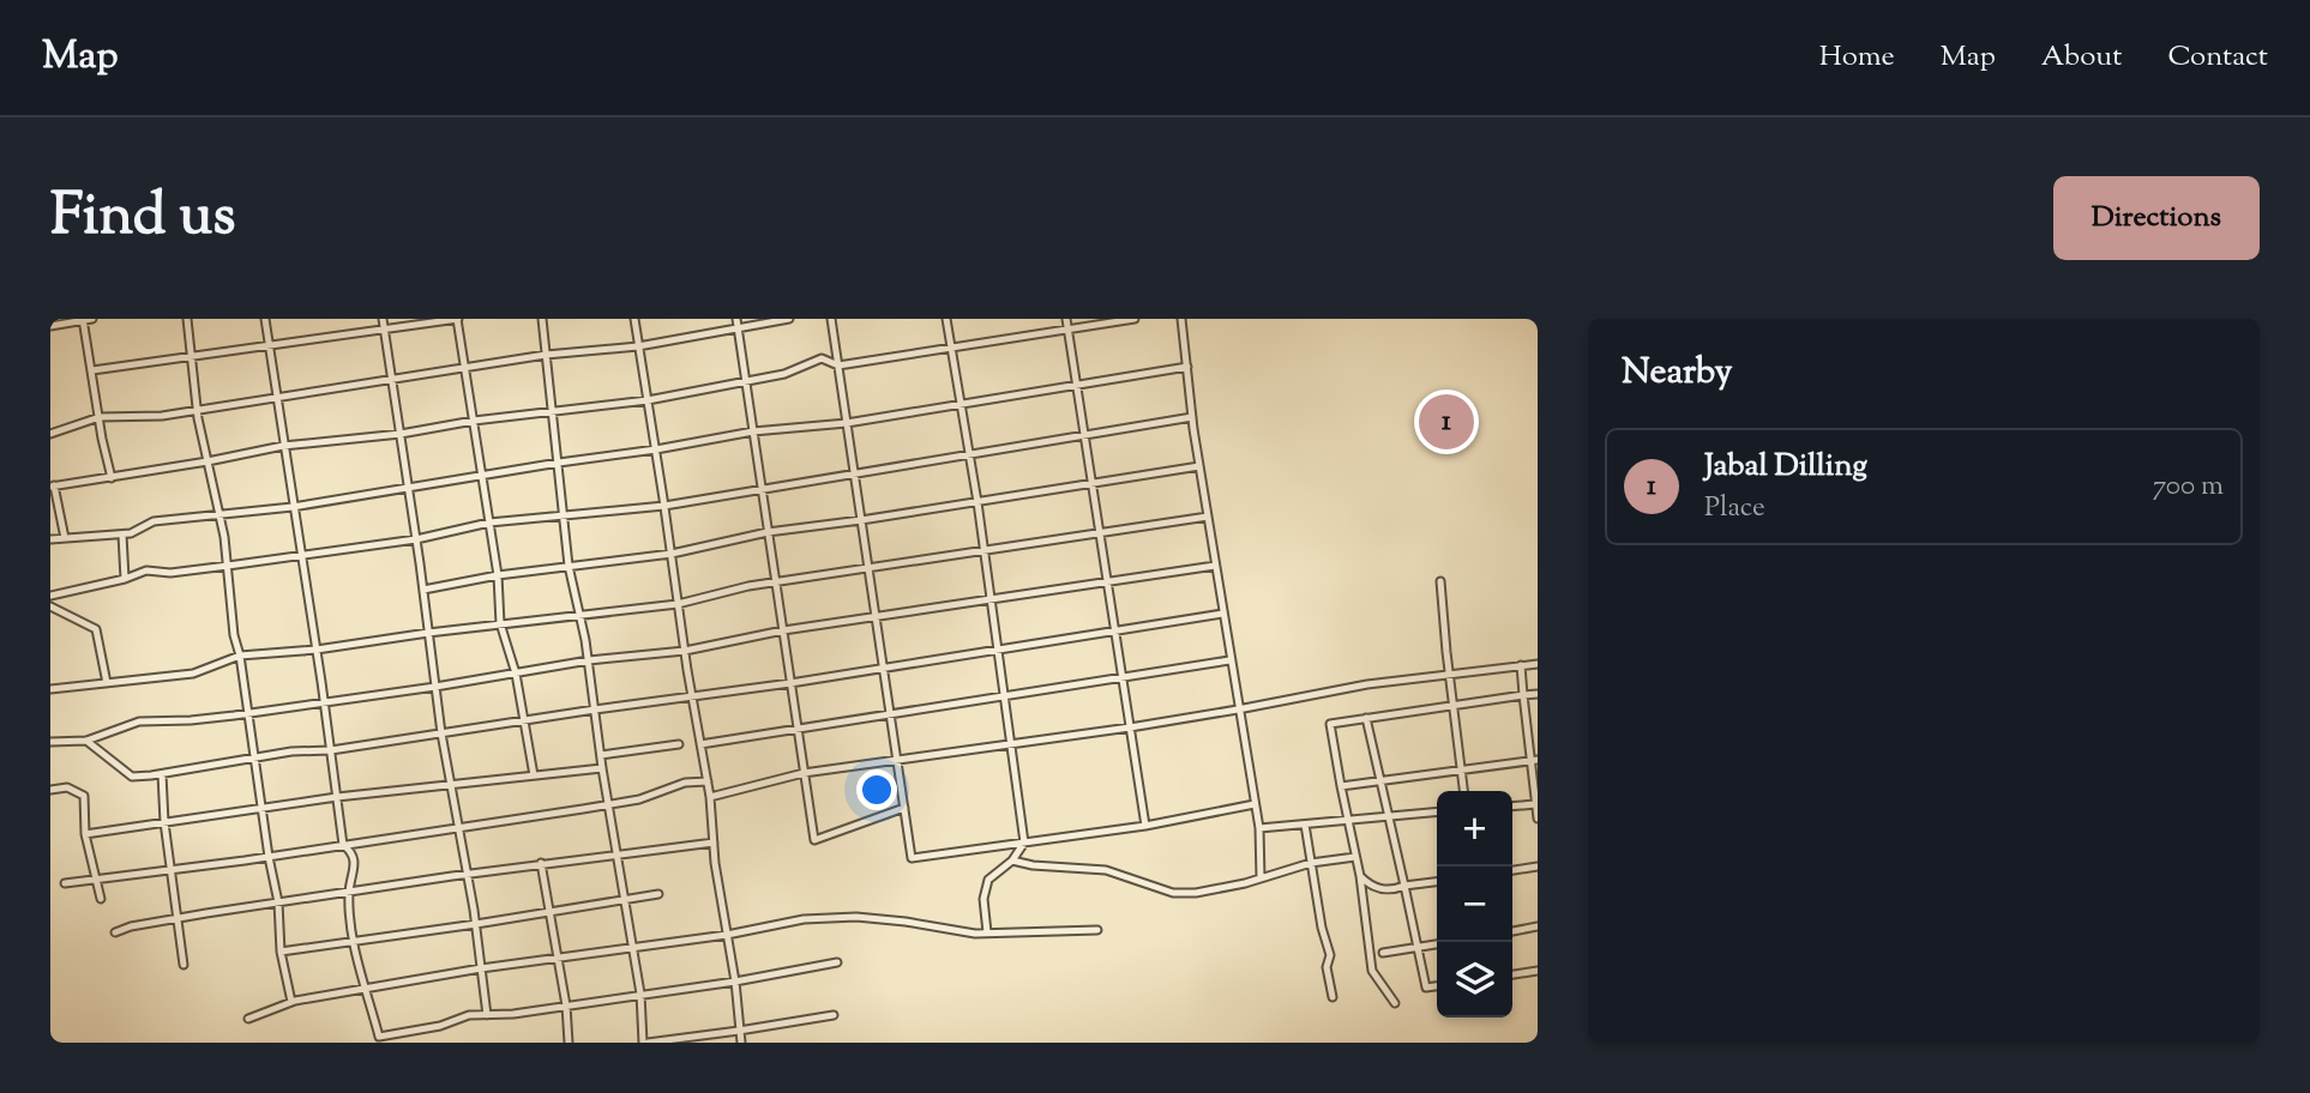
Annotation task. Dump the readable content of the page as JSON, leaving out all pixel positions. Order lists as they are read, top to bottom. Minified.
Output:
{"page":{"header":"Map","nav":["Home","Map","About","Contact"],"title":"Find us","buttons":"Directions","heading":"Nearby","pins":"1","list":[{"mark":"1","name":"Jabal Dilling","note":"Place","value":"700 m"}],"map_buttons":["+","−"]}}
